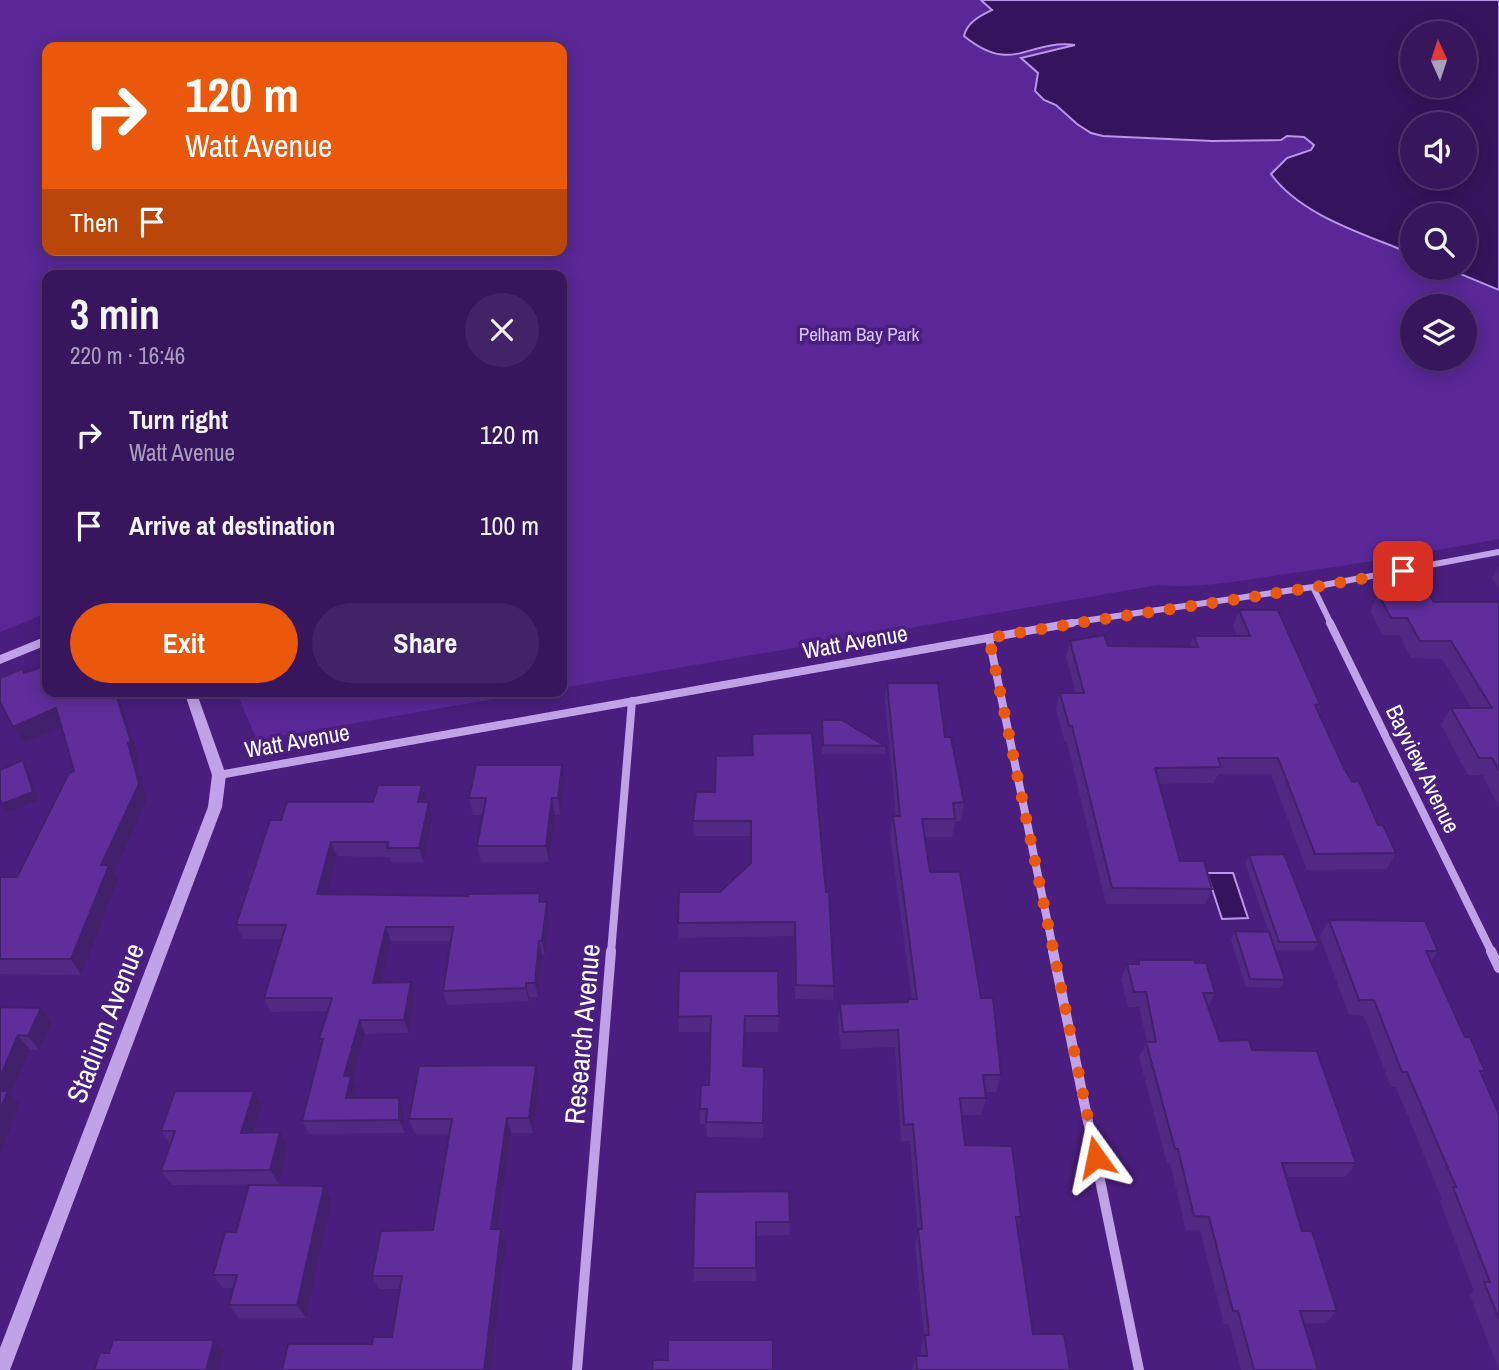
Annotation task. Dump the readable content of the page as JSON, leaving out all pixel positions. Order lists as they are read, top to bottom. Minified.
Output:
{"streets":{"street":["Watt Avenue","Bayview Avenue","Stadium Avenue","Research Avenue"]},"crossings":[["Watt Avenue","Bayview Avenue"],["Watt Avenue","Stadium Avenue"],["Watt Avenue","Research Avenue"]],"parks":["Pelham Bay Park"],"north":"top","page":{"turn":["120 m","Watt Avenue"],"then":"Then","heading":["3 min","220 m · 16:46"],"list":[{"name":"Turn right","note":"Watt Avenue","value":"120 m"},{"name":"Arrive at destination","value":"100 m"}],"buttons":["Exit","Share"]}}
